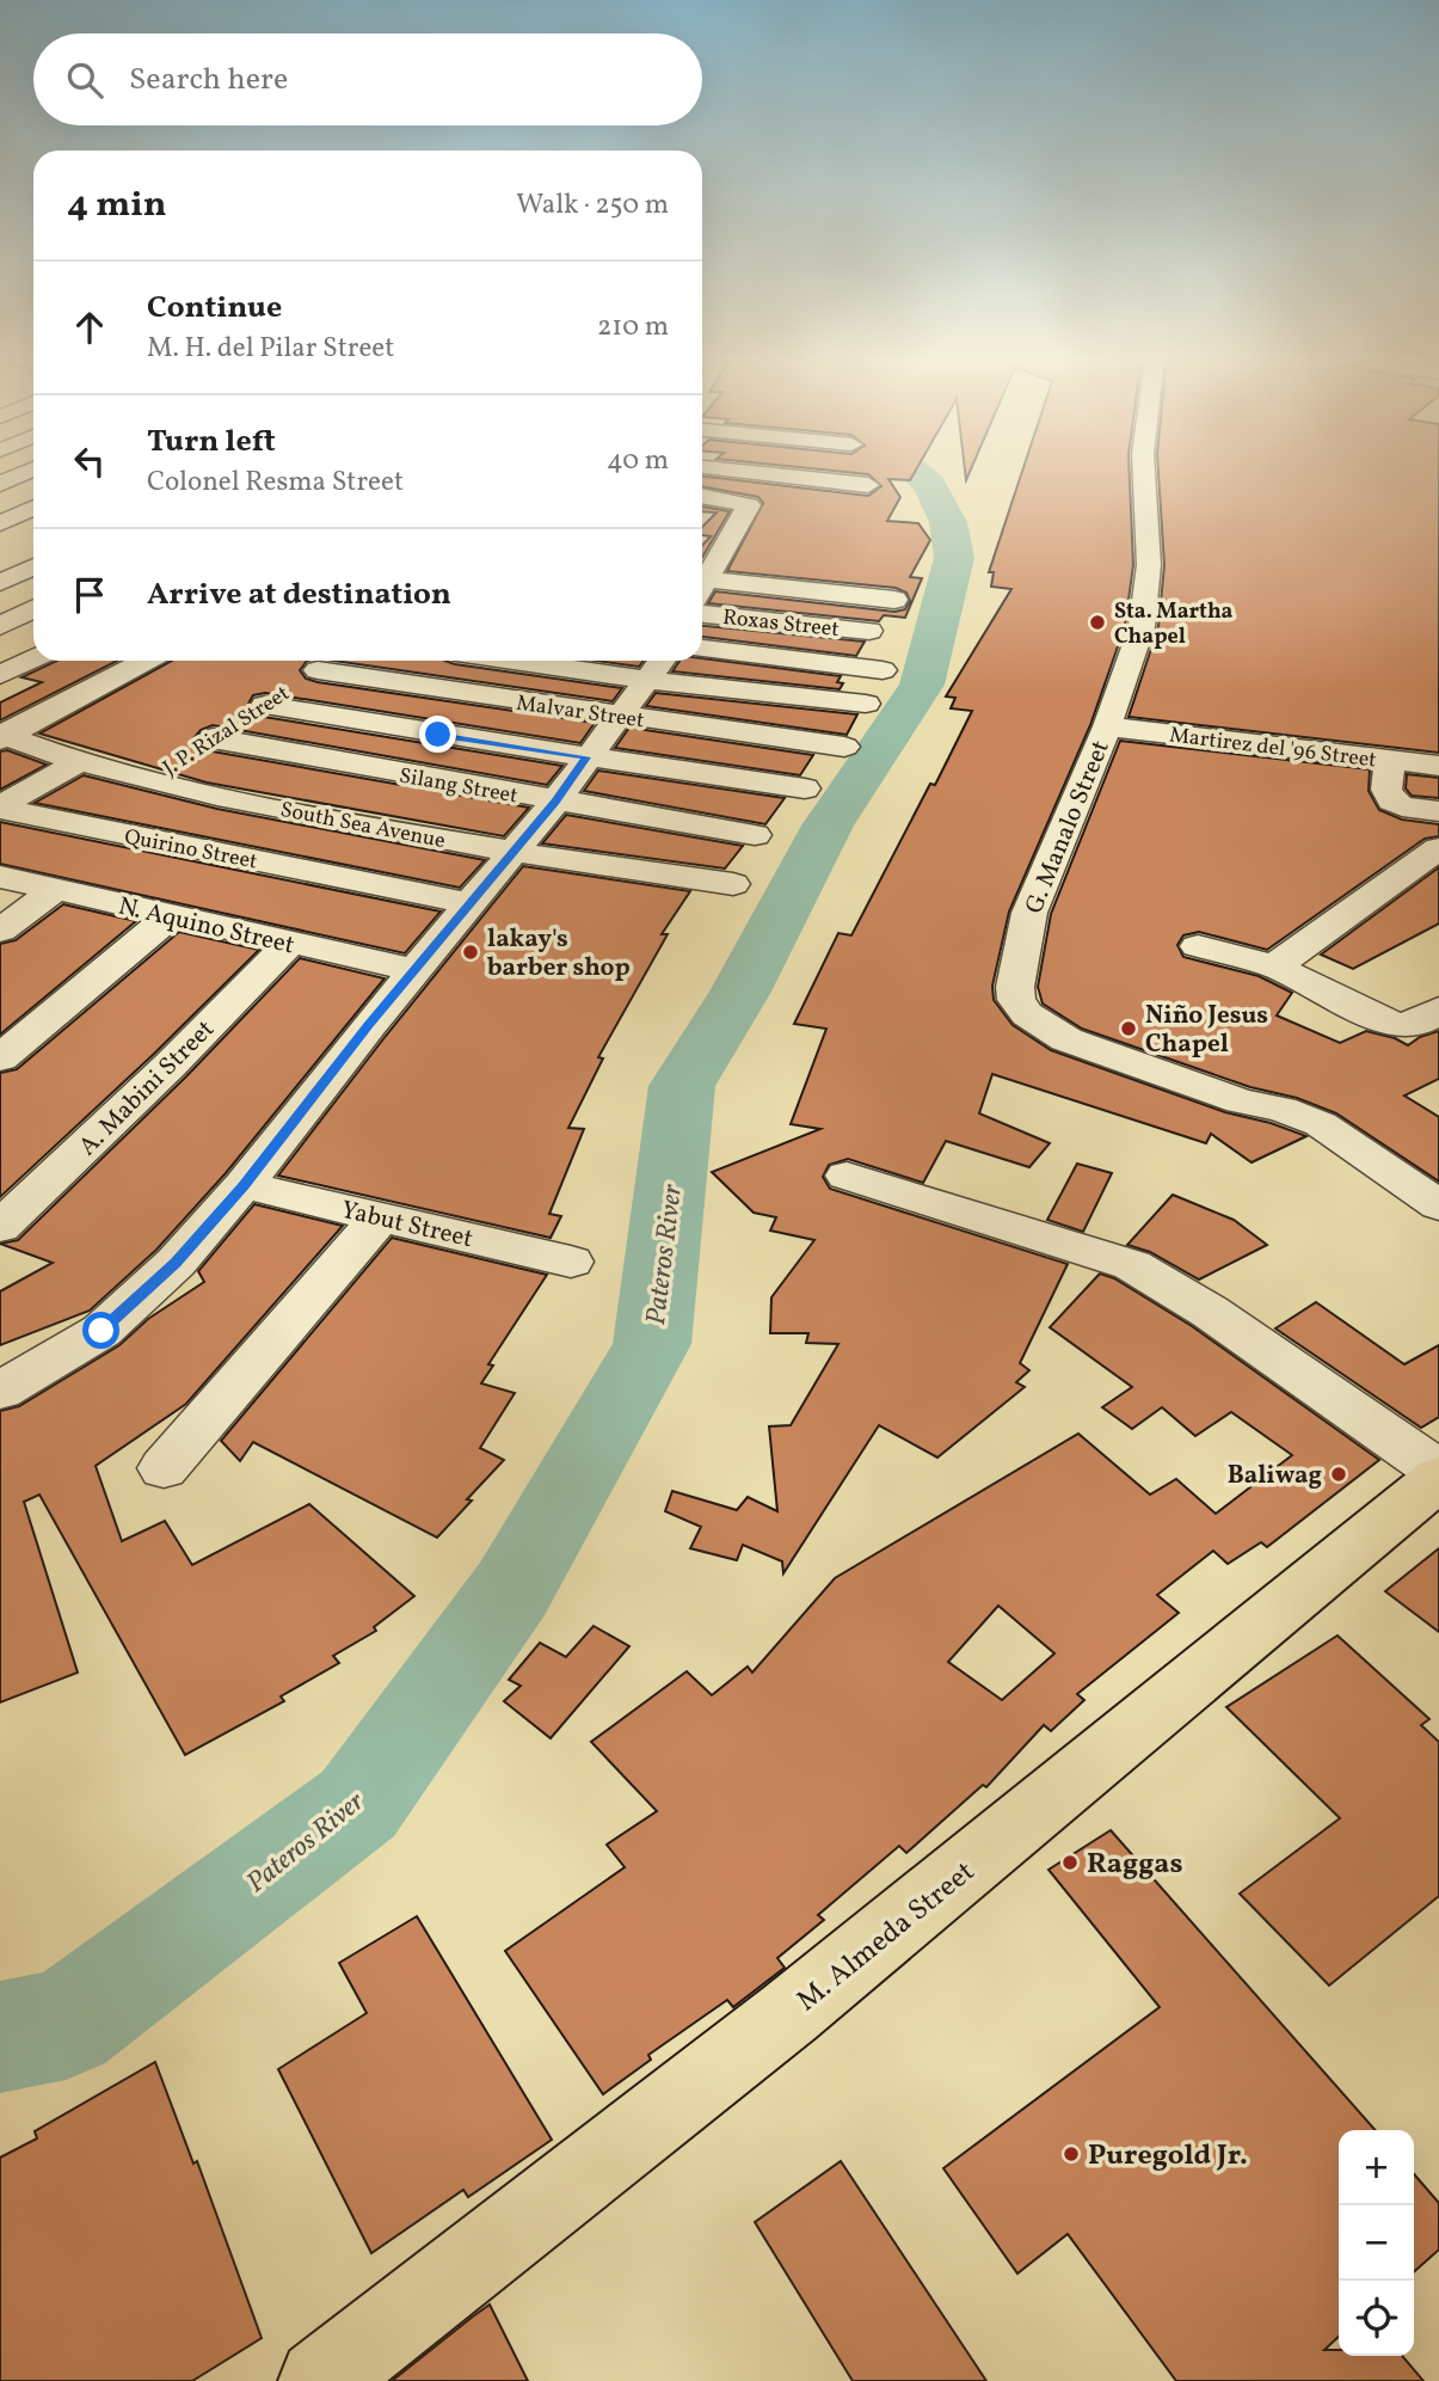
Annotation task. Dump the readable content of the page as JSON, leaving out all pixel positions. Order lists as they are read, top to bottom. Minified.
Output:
{"streets":{"main road":["M. Almeda Street"],"street":["Roxas Street","Malvar Street","J. P. Rizal Street","Martirez del '96 Street","Silang Street","South Sea Avenue","G. Manalo Street","Quirino Street","N. Aquino Street","A. Mabini Street","Yabut Street"]},"crossings":[["Malvar Street","J. P. Rizal Street"],["J. P. Rizal Street","Silang Street"],["J. P. Rizal Street","South Sea Avenue"],["Martirez del '96 Street","G. Manalo Street"],["South Sea Avenue","Quirino Street"],["N. Aquino Street","A. Mabini Street"]],"water":["Pateros River"],"places":["Sta. Martha Chapel","lakay's barber shop","Niño Jesus Chapel","Baliwag","Raggas","Puregold Jr."],"page":{"search":"Search here","heading":["4 min","Walk · 250 m"],"list":[["Continue","M. H. del Pilar Street","210 m"],["Turn left","Colonel Resma Street","40 m"],"Arrive at destination"],"map_buttons":["+","−"]}}
